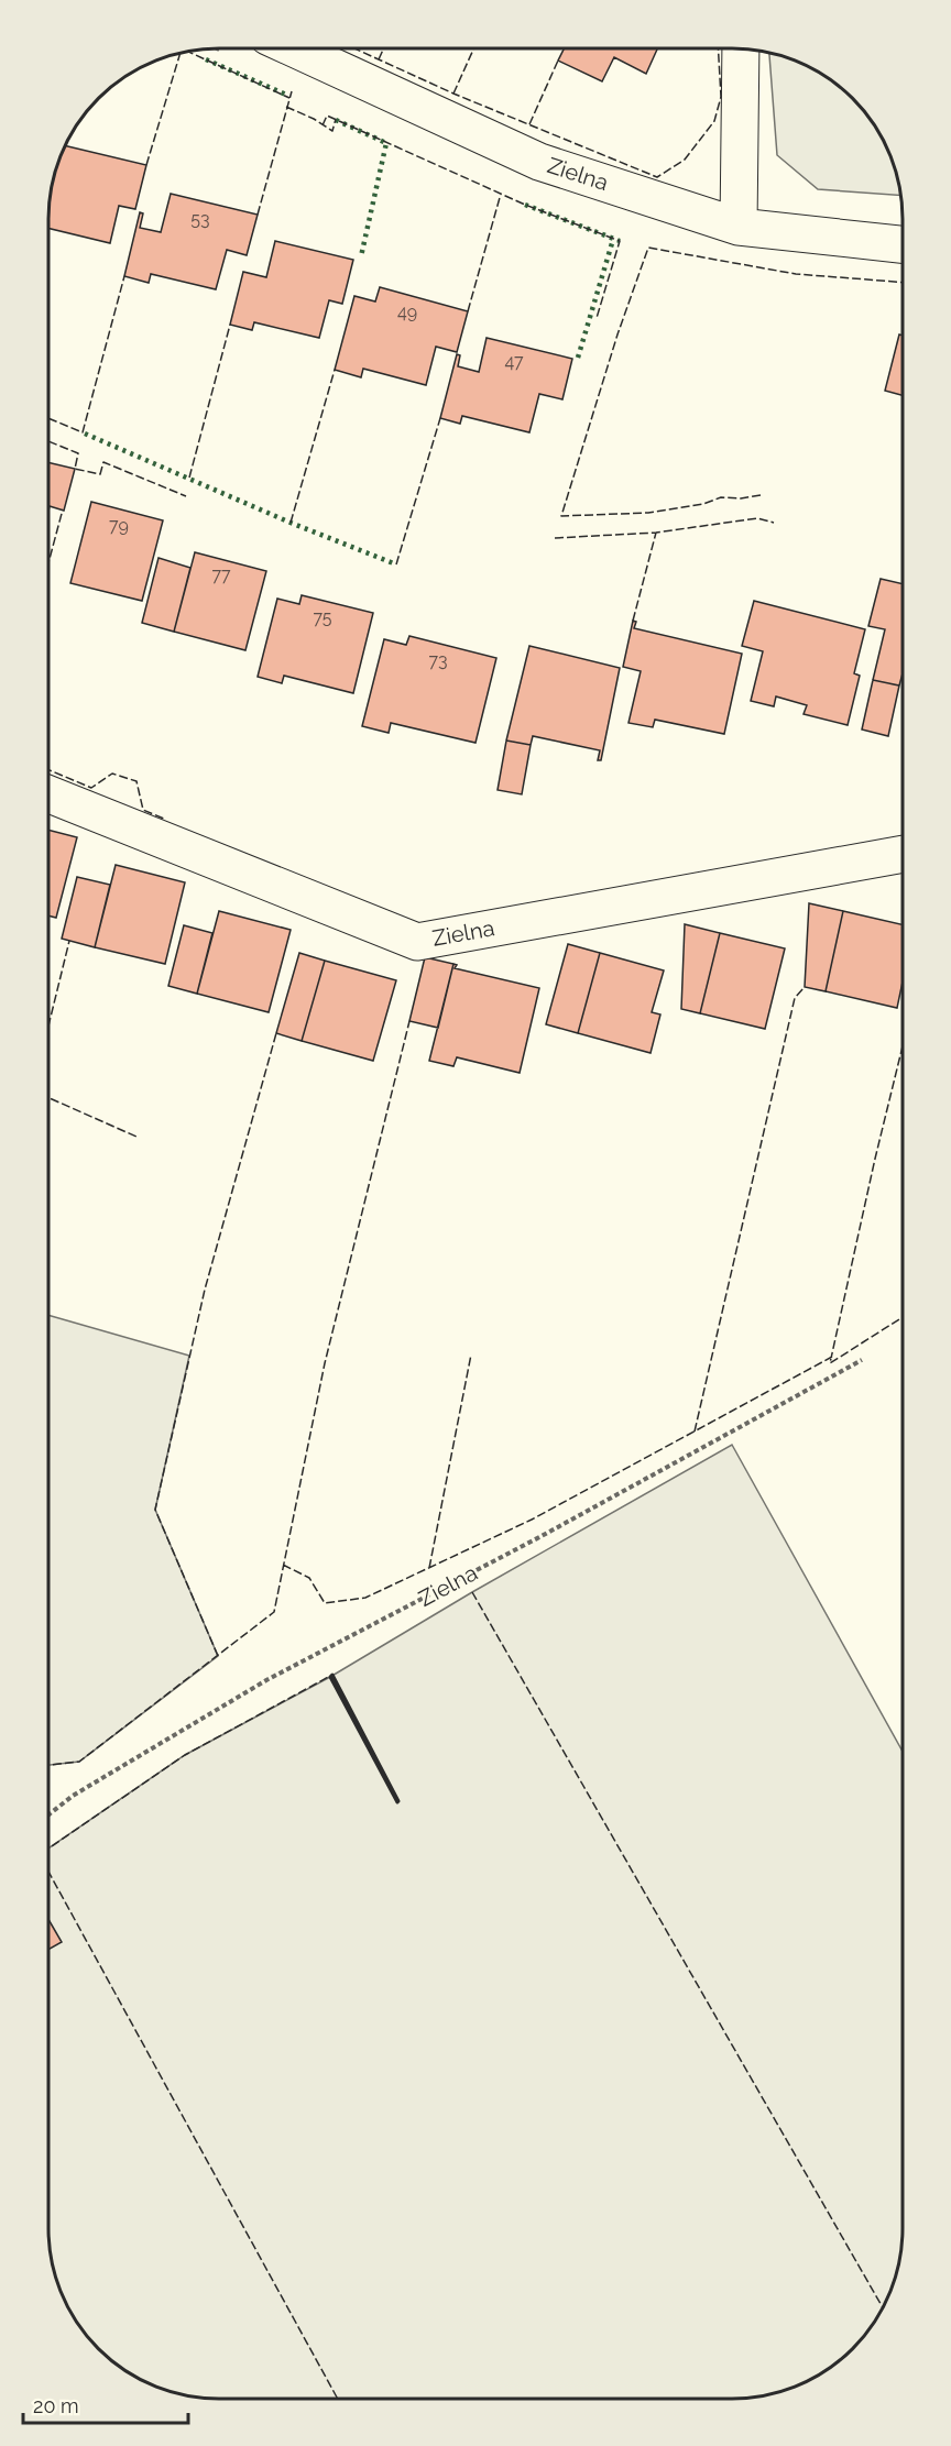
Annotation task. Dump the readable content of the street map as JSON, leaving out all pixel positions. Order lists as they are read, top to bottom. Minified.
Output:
{"streets":{"street":["Zielna"]},"house_numbers":["53","49","47","79","77","75","73"],"scale_bar":"20 m"}
